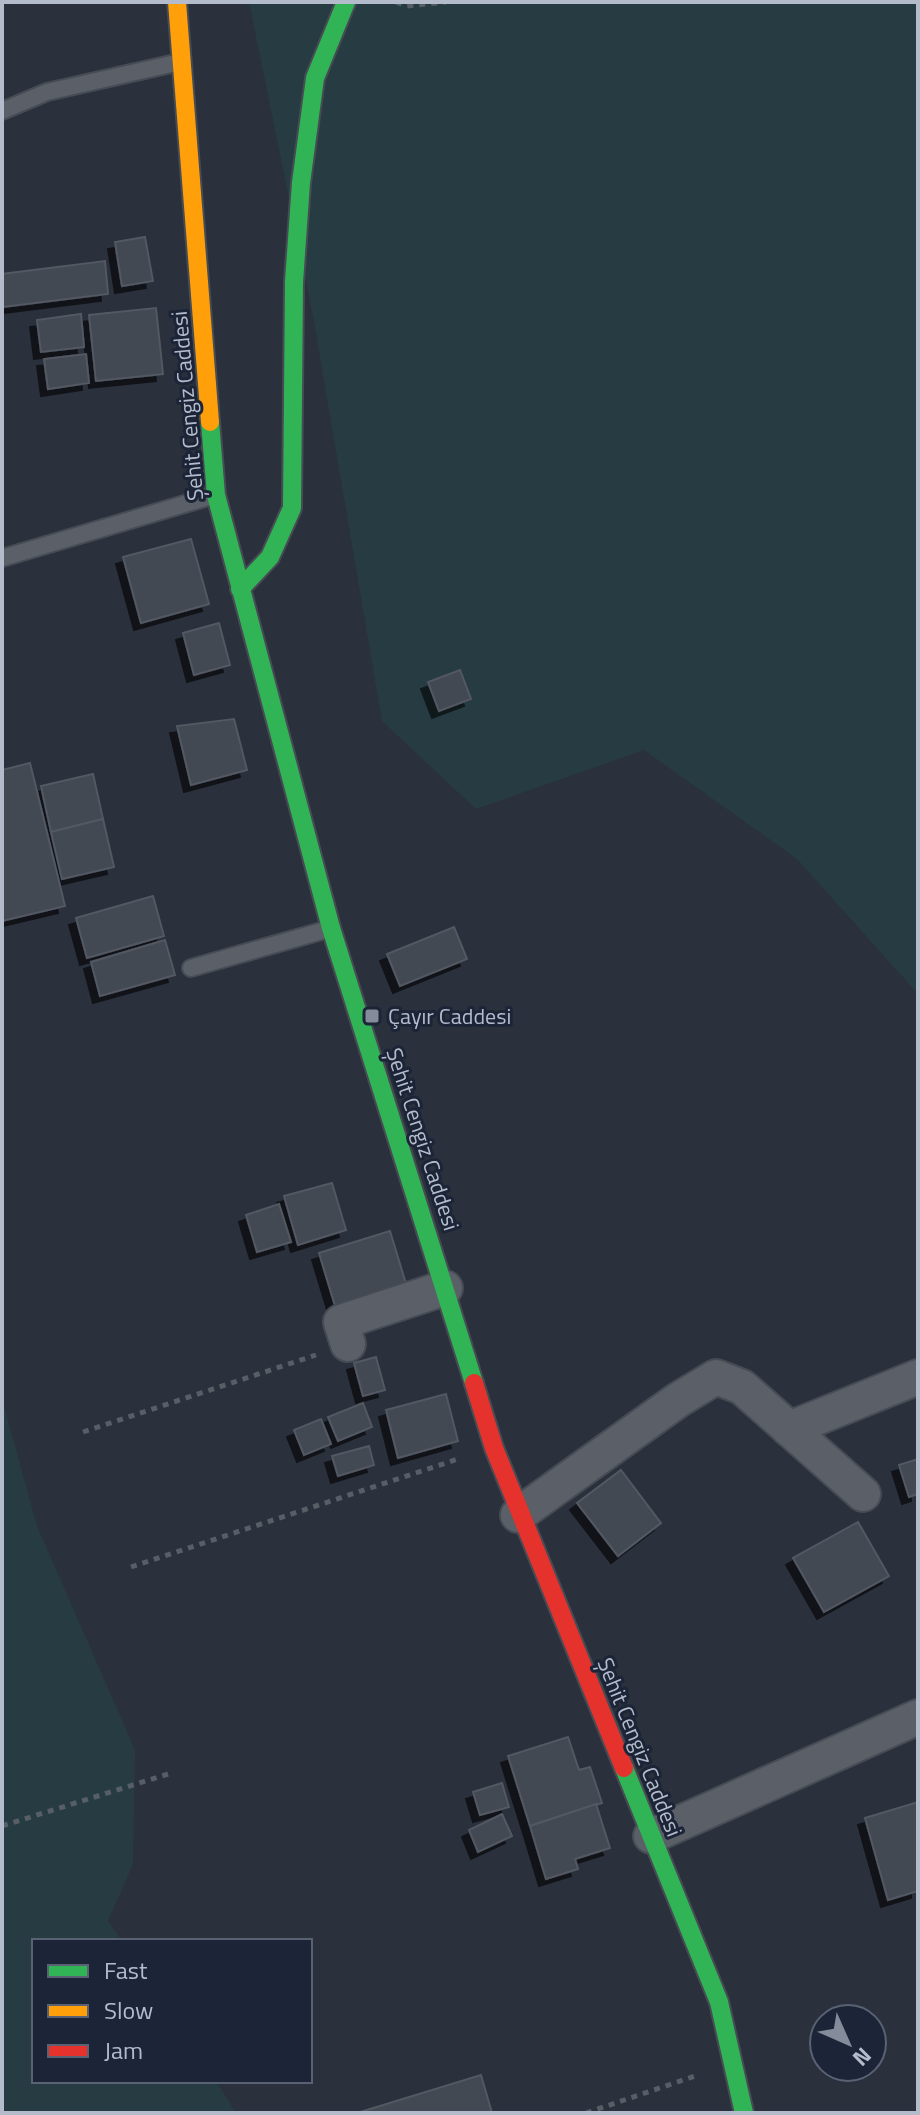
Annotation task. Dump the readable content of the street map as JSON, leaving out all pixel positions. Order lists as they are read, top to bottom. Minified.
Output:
{"streets":{"street":["Şehit Cengiz Caddesi"]},"places":{"transit":["Çayır Caddesi"]},"legend":["Fast","Slow","Jam"],"north":"bottom right"}
